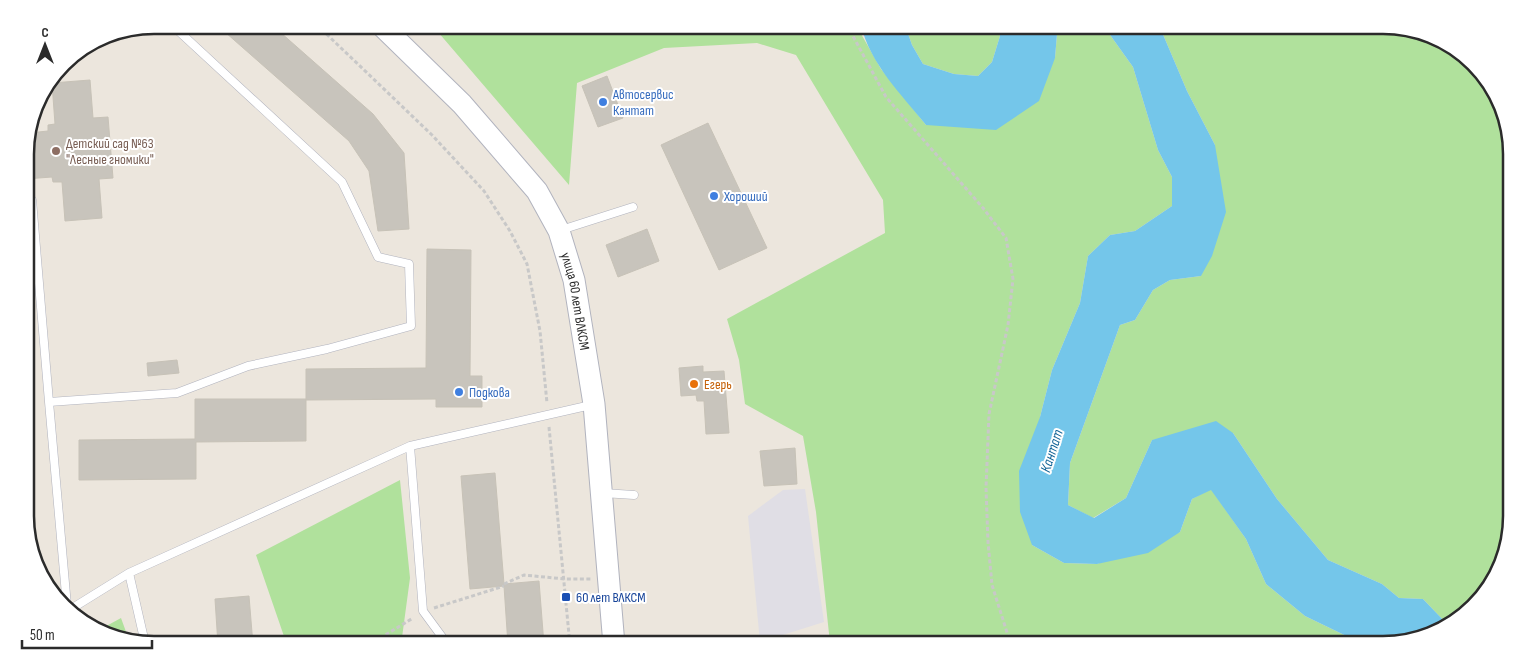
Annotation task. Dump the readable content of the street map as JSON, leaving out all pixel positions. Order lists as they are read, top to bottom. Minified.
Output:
{"streets":{"street":["улица 60 лет ВЛКСМ"]},"water":["Кантат"],"places":{"other":["Автосервис Кантат","Детский сад №63 \"Лесные гномики\"","Хороший","Егерь","Подкова"],"transit":["60 лет ВЛКСМ"]},"scale_bar":"50 m","north":"top"}
